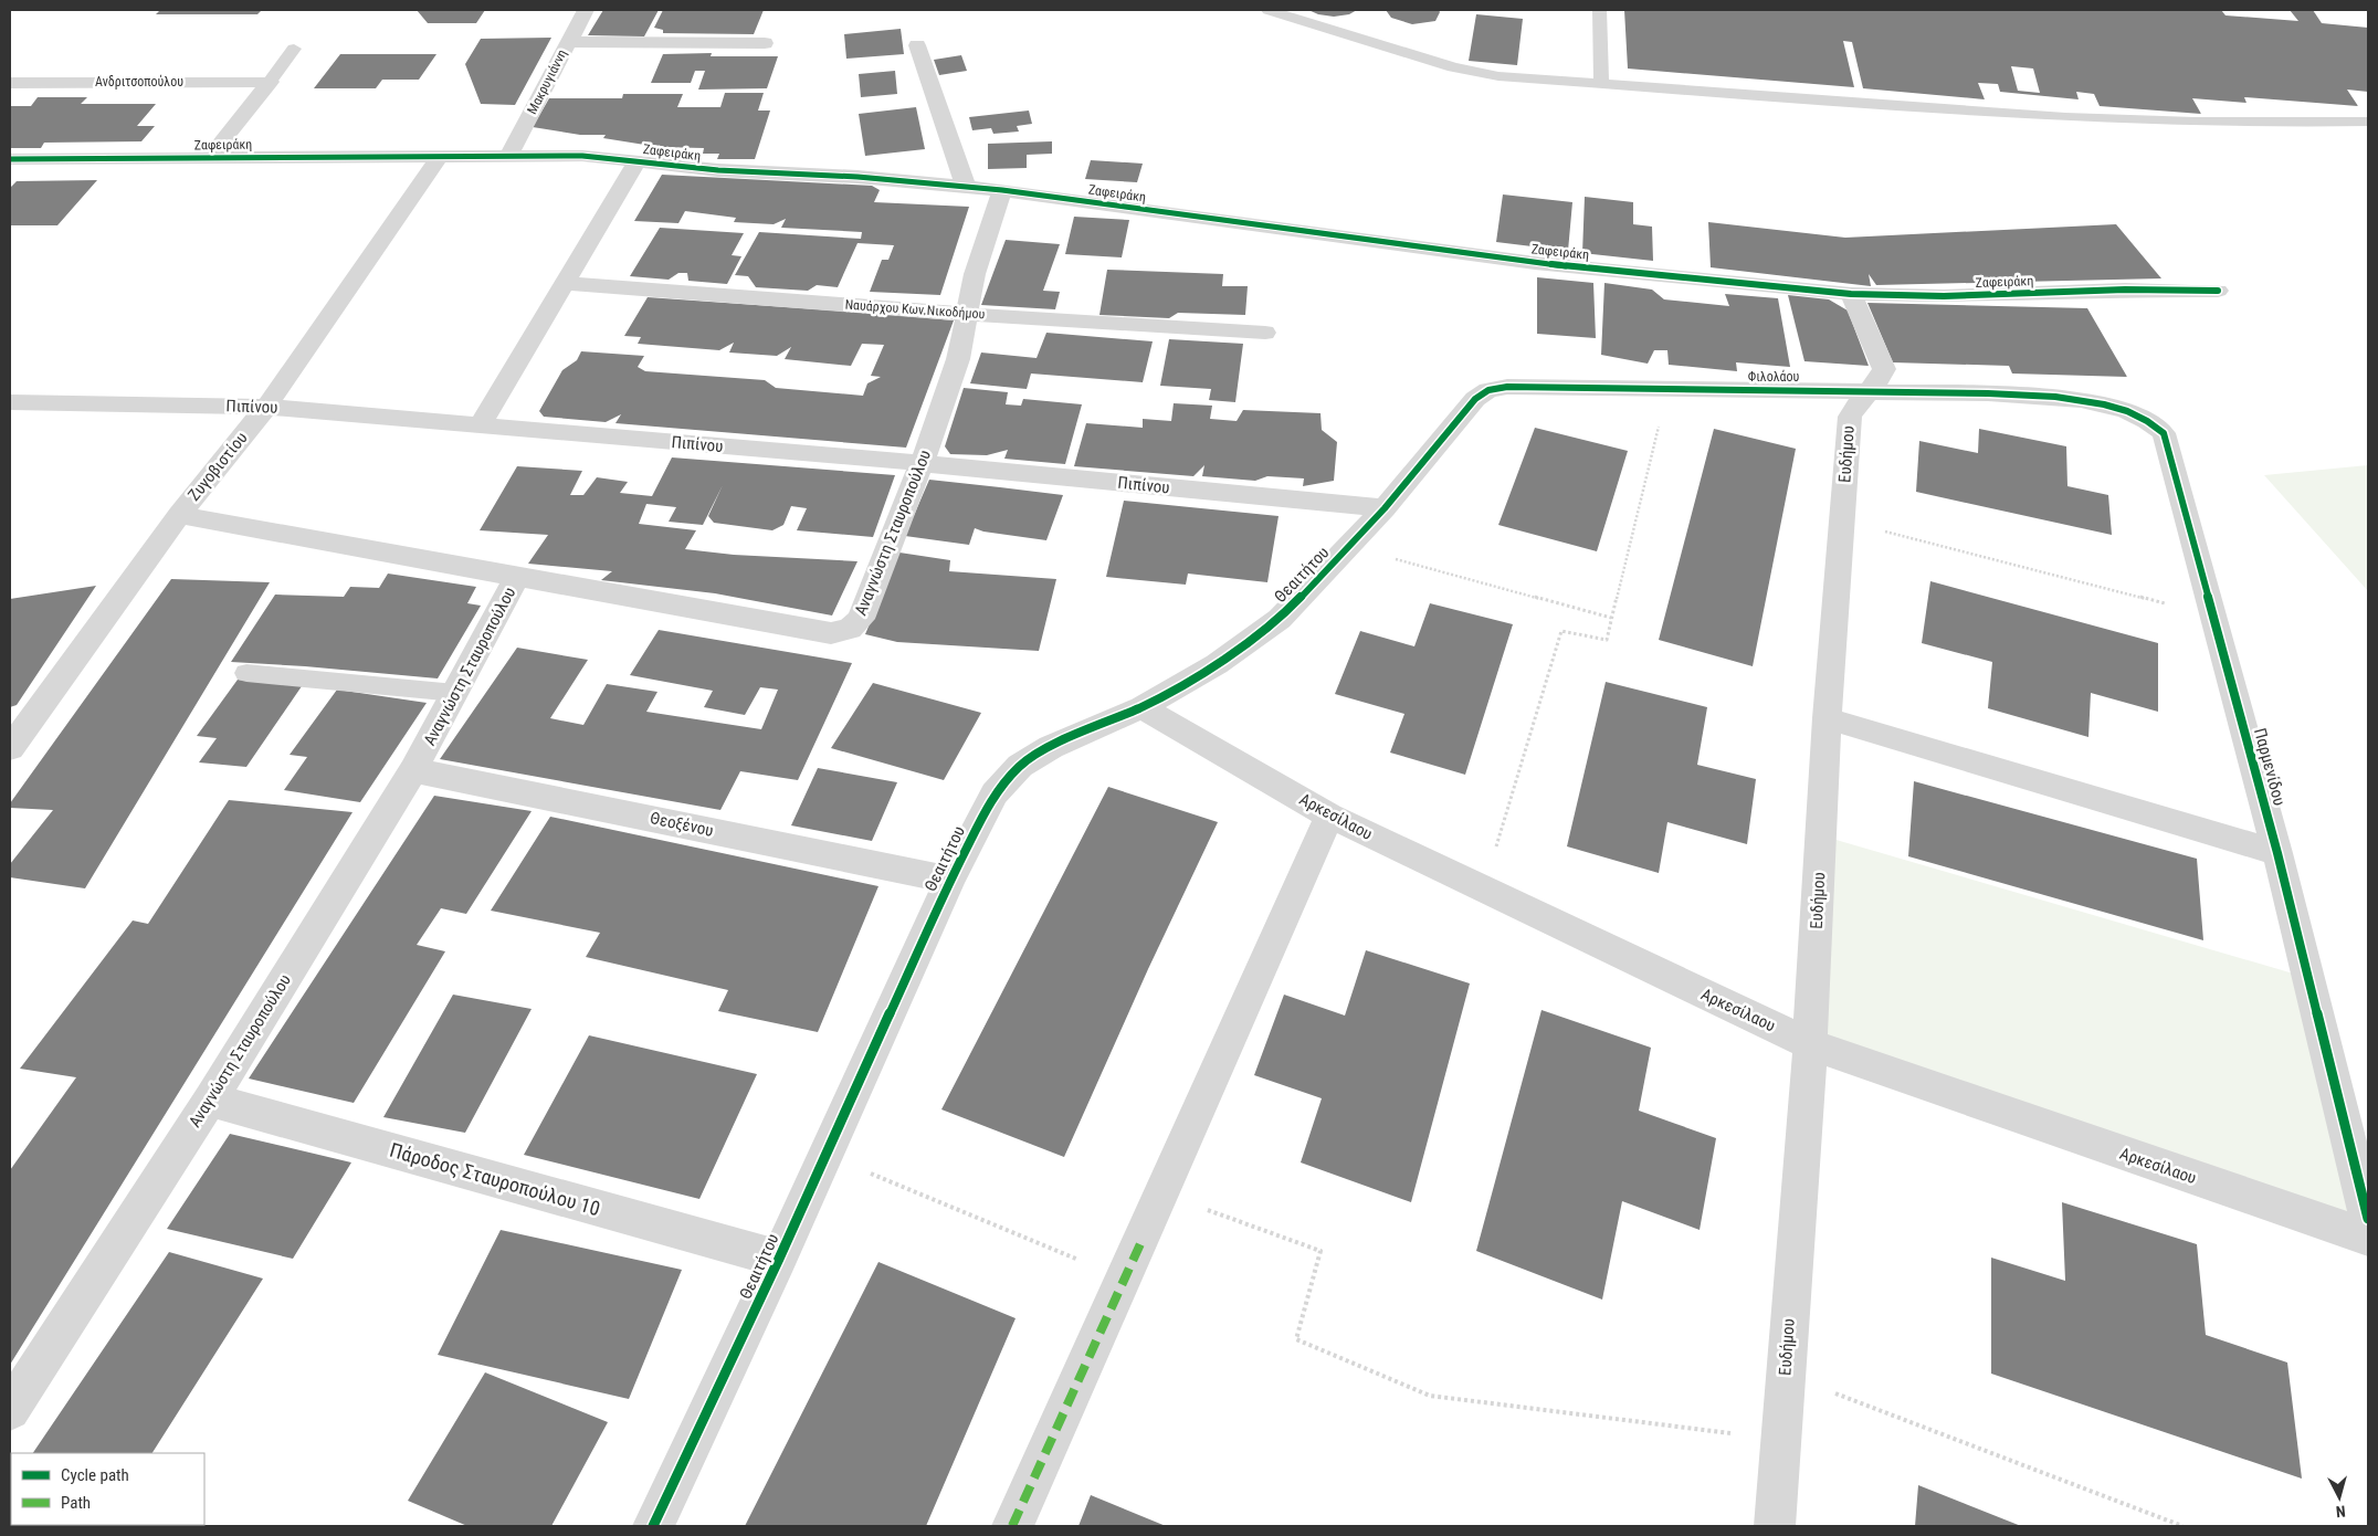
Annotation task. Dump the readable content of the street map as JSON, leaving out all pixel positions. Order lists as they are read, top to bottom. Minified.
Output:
{"streets":{"street":["Ανδριτσοπούλου","Μακρυγιάννη","Ζαφειράκη","Ναυάρχου Κων.Νικοδήμου","Φιλολάου","Πιπίνου","Ευδήμου","Ζυγοβιστίου","Αναγνώστη Σταυροπούλου","Θεαιτήτου","Παρμενίδου","Αρκεσίλαου","Θεοξένου","Πάροδος Σταυροπούλου 10"]},"crossings":[["Μακρυγιάννη","Ζαφειράκη"],["Ζαφειράκη","Ευδήμου"],["Ζαφειράκη","Ζυγοβιστίου"],["Ζαφειράκη","Αναγνώστη Σταυροπούλου"],["Ναυάρχου Κων.Νικοδήμου","Αναγνώστη Σταυροπούλου"],["Φιλολάου","Ευδήμου"],["Φιλολάου","Θεαιτήτου"],["Φιλολάου","Παρμενίδου"],["Πιπίνου","Ζυγοβιστίου"],["Πιπίνου","Αναγνώστη Σταυροπούλου"],["Πιπίνου","Θεαιτήτου"],["Ευδήμου","Αρκεσίλαου"],["Αναγνώστη Σταυροπούλου","Θεοξένου"],["Αναγνώστη Σταυροπούλου","Πάροδος Σταυροπούλου 10"],["Θεαιτήτου","Αρκεσίλαου"],["Θεαιτήτου","Θεοξένου"],["Θεαιτήτου","Πάροδος Σταυροπούλου 10"]],"legend":["Cycle path","Path"],"north":"bottom"}
